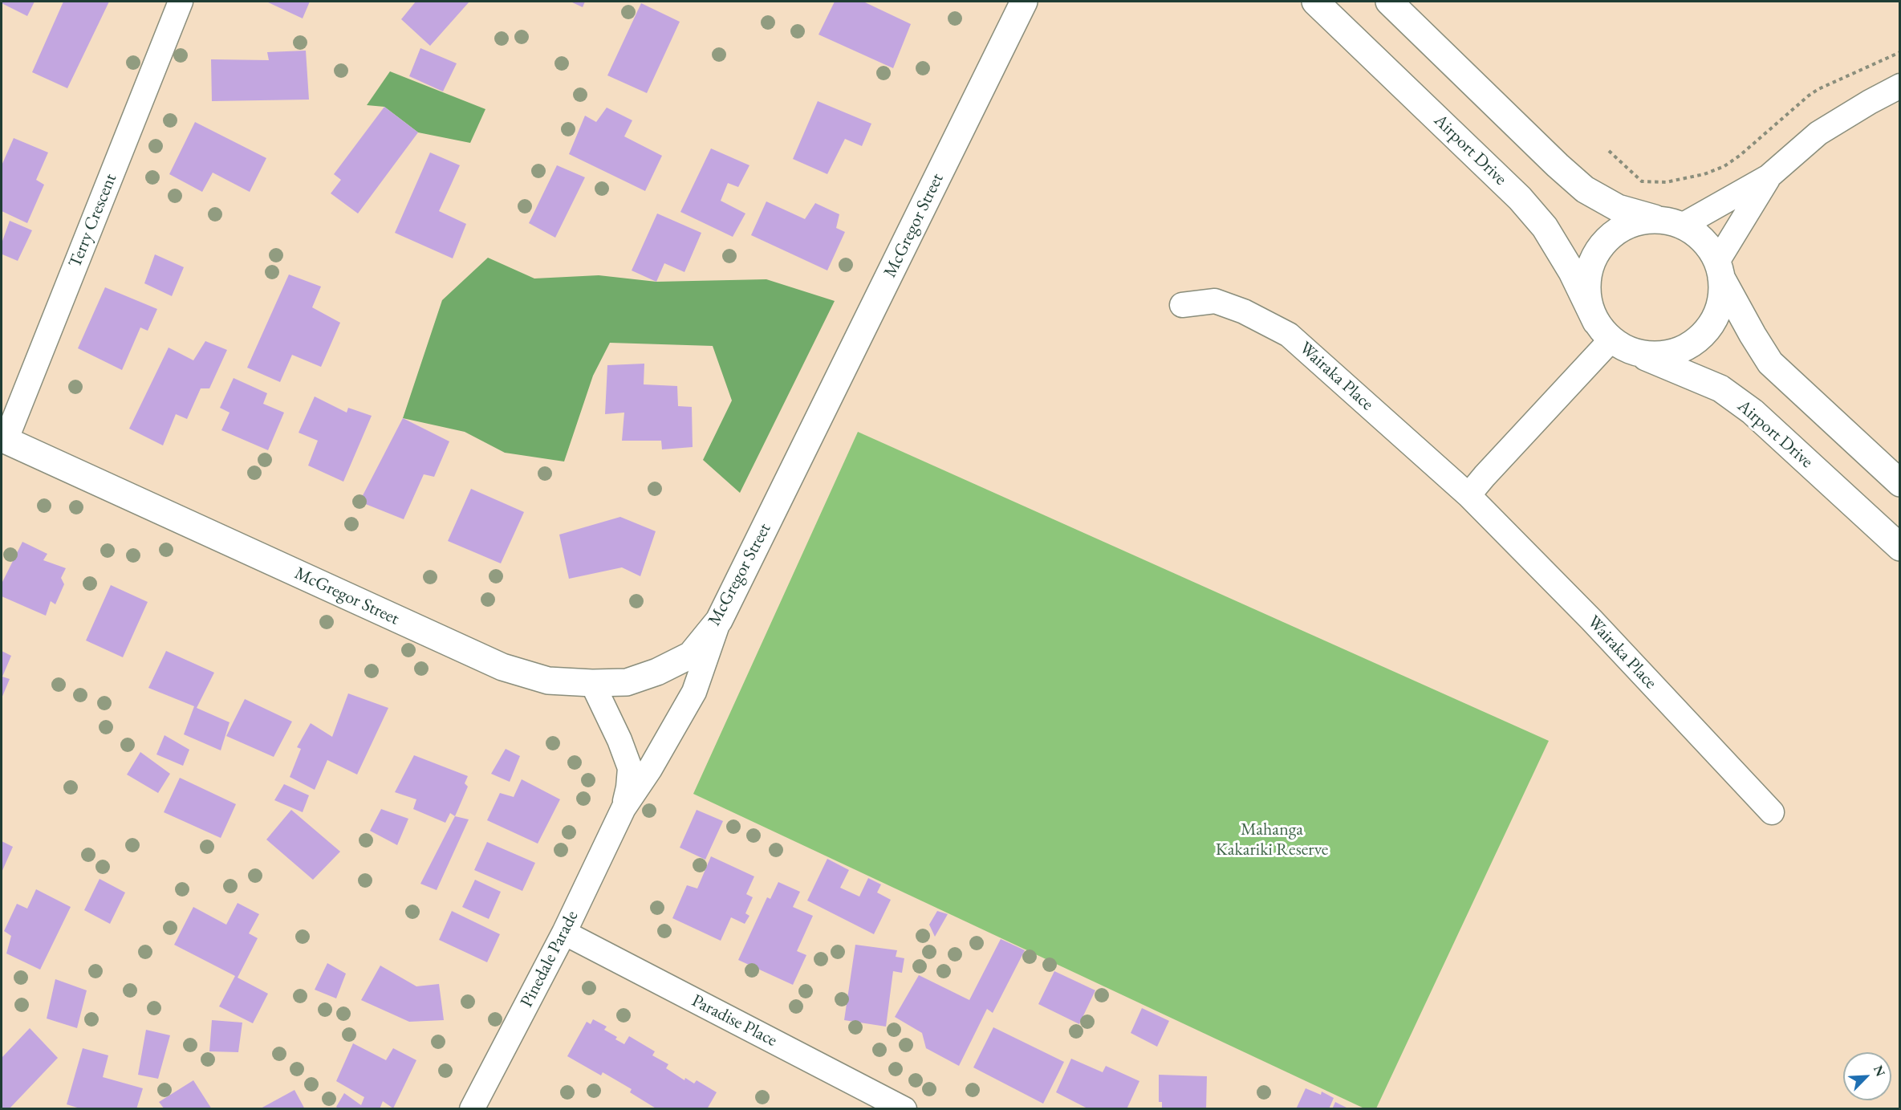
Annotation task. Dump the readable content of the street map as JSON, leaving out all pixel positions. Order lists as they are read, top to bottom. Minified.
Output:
{"streets":{"main road":["Airport Drive","McGregor Street"],"street":["Terry Crescent","Wairaka Place","Pinedale Parade","Paradise Place"]},"crossings":[["Terry Crescent","McGregor Street"],["McGregor Street","Pinedale Parade"],["Pinedale Parade","Paradise Place"]],"parks":["Mahanga Kakariki Reserve"],"north":"top right"}
